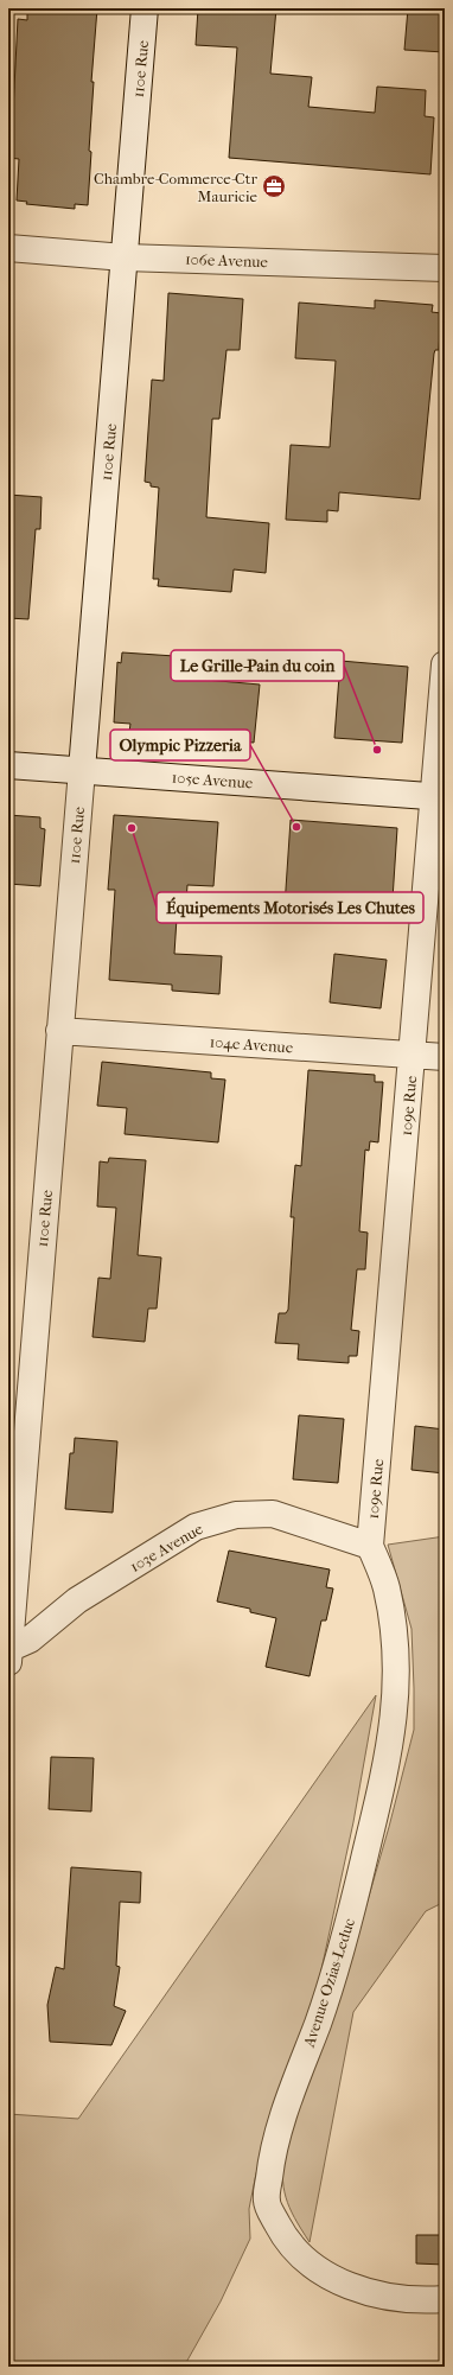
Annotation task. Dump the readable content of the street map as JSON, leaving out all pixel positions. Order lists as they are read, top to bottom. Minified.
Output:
{"streets":{"street":["110e Rue","106e Avenue","105e Avenue","104e Avenue","109e Rue","103e Avenue","Avenue Ozias-Leduc"]},"crossings":[["110e Rue","106e Avenue"],["110e Rue","105e Avenue"],["110e Rue","104e Avenue"],["110e Rue","103e Avenue"],["105e Avenue","109e Rue"],["104e Avenue","109e Rue"],["109e Rue","103e Avenue"],["109e Rue","Avenue Ozias-Leduc"],["103e Avenue","Avenue Ozias-Leduc"]],"places":{"office":["Chambre-Commerce-Ctr Mauricie"],"other":["Le Grille-Pain du coin","Olympic Pizzeria","Équipements Motorisés Les Chutes"]}}
